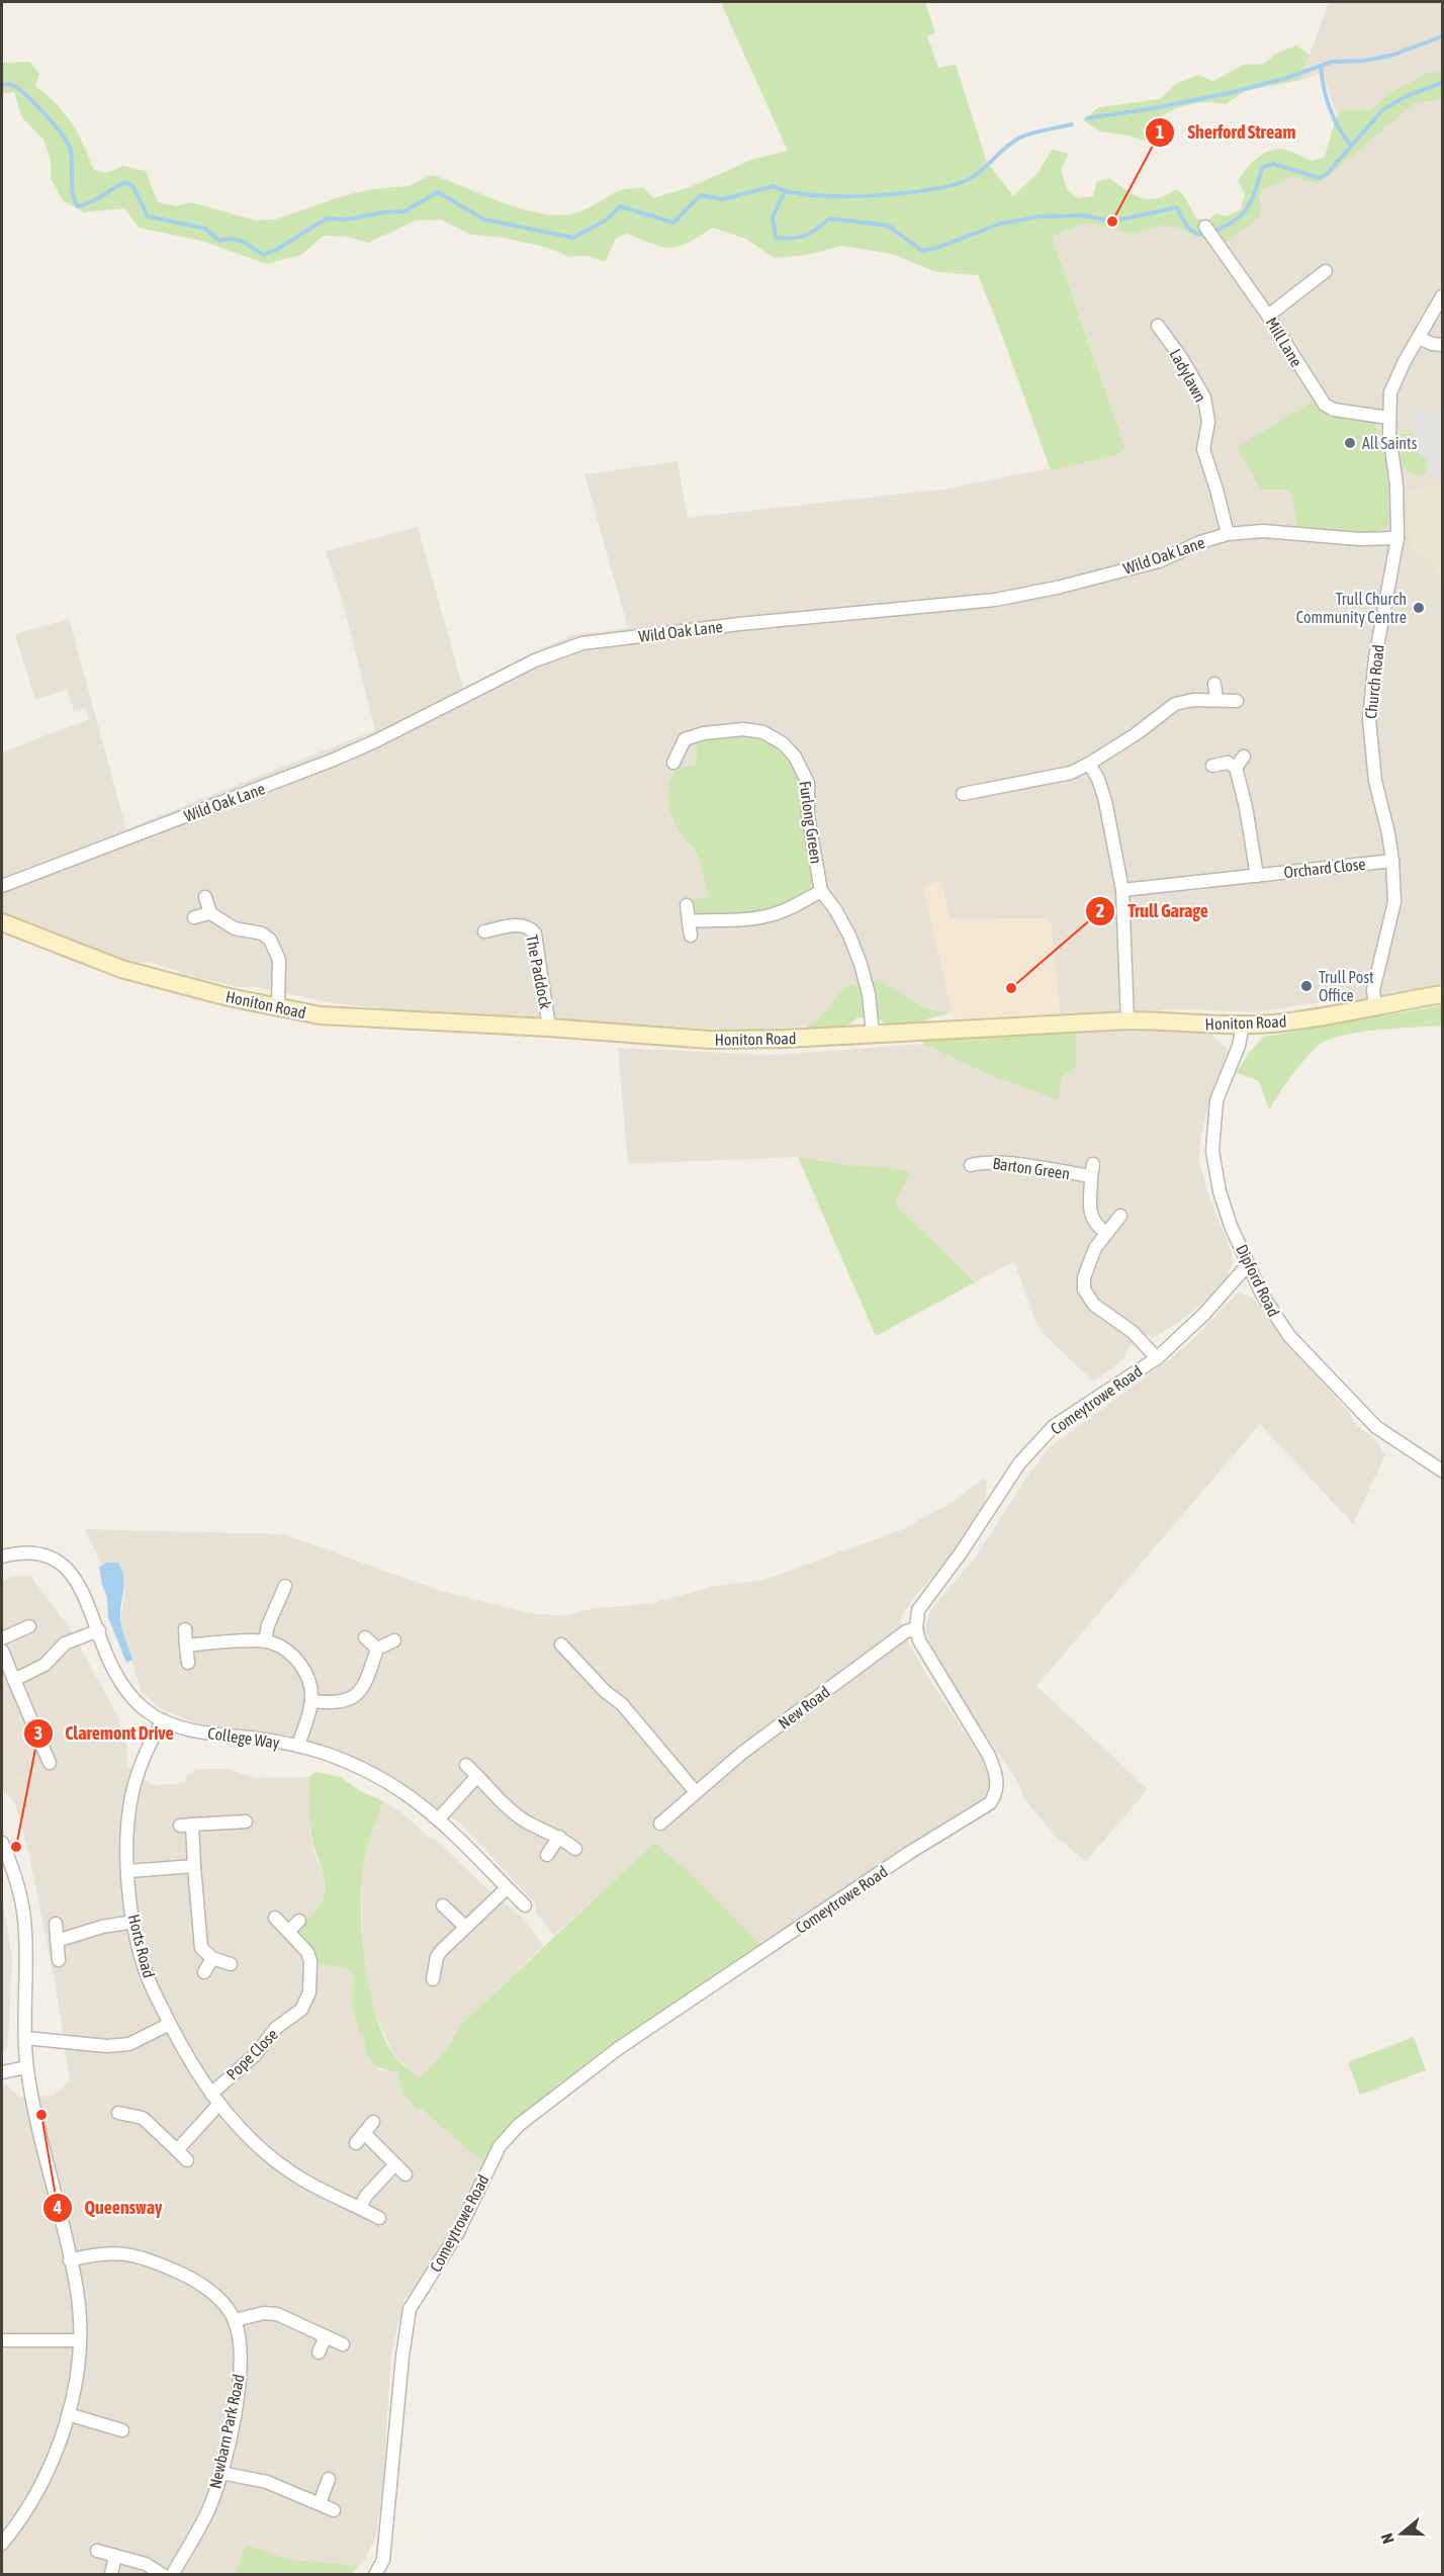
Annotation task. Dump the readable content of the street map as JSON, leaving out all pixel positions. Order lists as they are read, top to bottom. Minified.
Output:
{"streets":{"street":["Mill Lane","Ladylawn","Wild Oak Lane","Church Road","Furlong Green","Orchard Close","The Paddock","Honiton Road","Barton Green","Dipford Road","Comeytrowe Road","New Road","College Way","Horts Road","Pope Close","Newbarn Park Road"]},"crossings":[["Mill Lane","Church Road"],["Ladylawn","Wild Oak Lane"],["Wild Oak Lane","Church Road"],["Church Road","Orchard Close"],["Church Road","Honiton Road"],["Furlong Green","Honiton Road"],["The Paddock","Honiton Road"],["Honiton Road","Dipford Road"],["Dipford Road","Comeytrowe Road"],["Comeytrowe Road","New Road"],["College Way","Horts Road"],["Horts Road","Pope Close"]],"places":["Sherford Stream","All Saints","Trull Church Community Centre","Trull Post Office","Trull Garage","Claremont Drive","Queensway"],"north":"left"}
